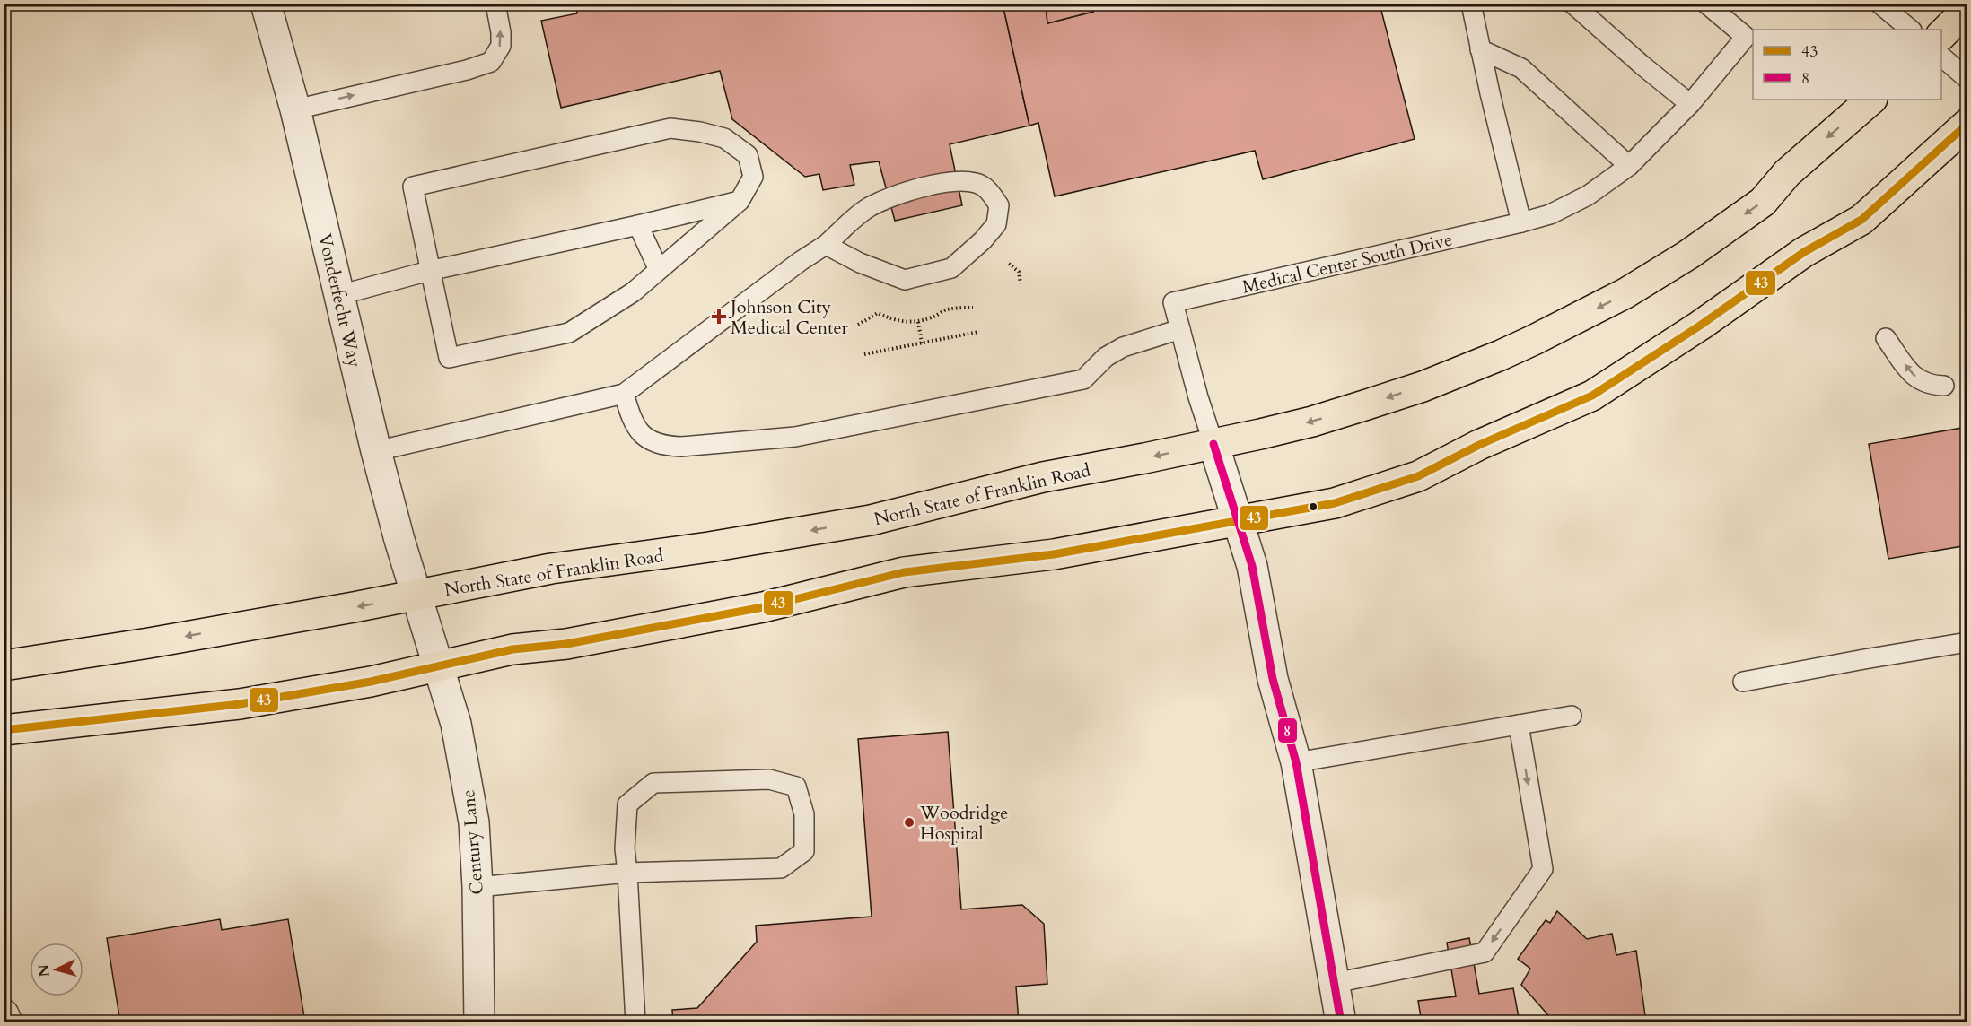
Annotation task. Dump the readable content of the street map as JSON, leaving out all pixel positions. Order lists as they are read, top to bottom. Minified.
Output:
{"streets":{"highway":["North State of Franklin Road"],"street":["Vonderfecht Way","Century Lane"],"lane":["Medical Center South Drive"]},"crossings":[["Vonderfecht Way","North State of Franklin Road"],["Vonderfecht Way","Century Lane"],["North State of Franklin Road","Century Lane"]],"places":{"health":["Johnson City Medical Center"],"other":["Woodridge Hospital"]},"lines":["transit line 43","transit line 8"],"legend":["43","8"],"north":"left"}
